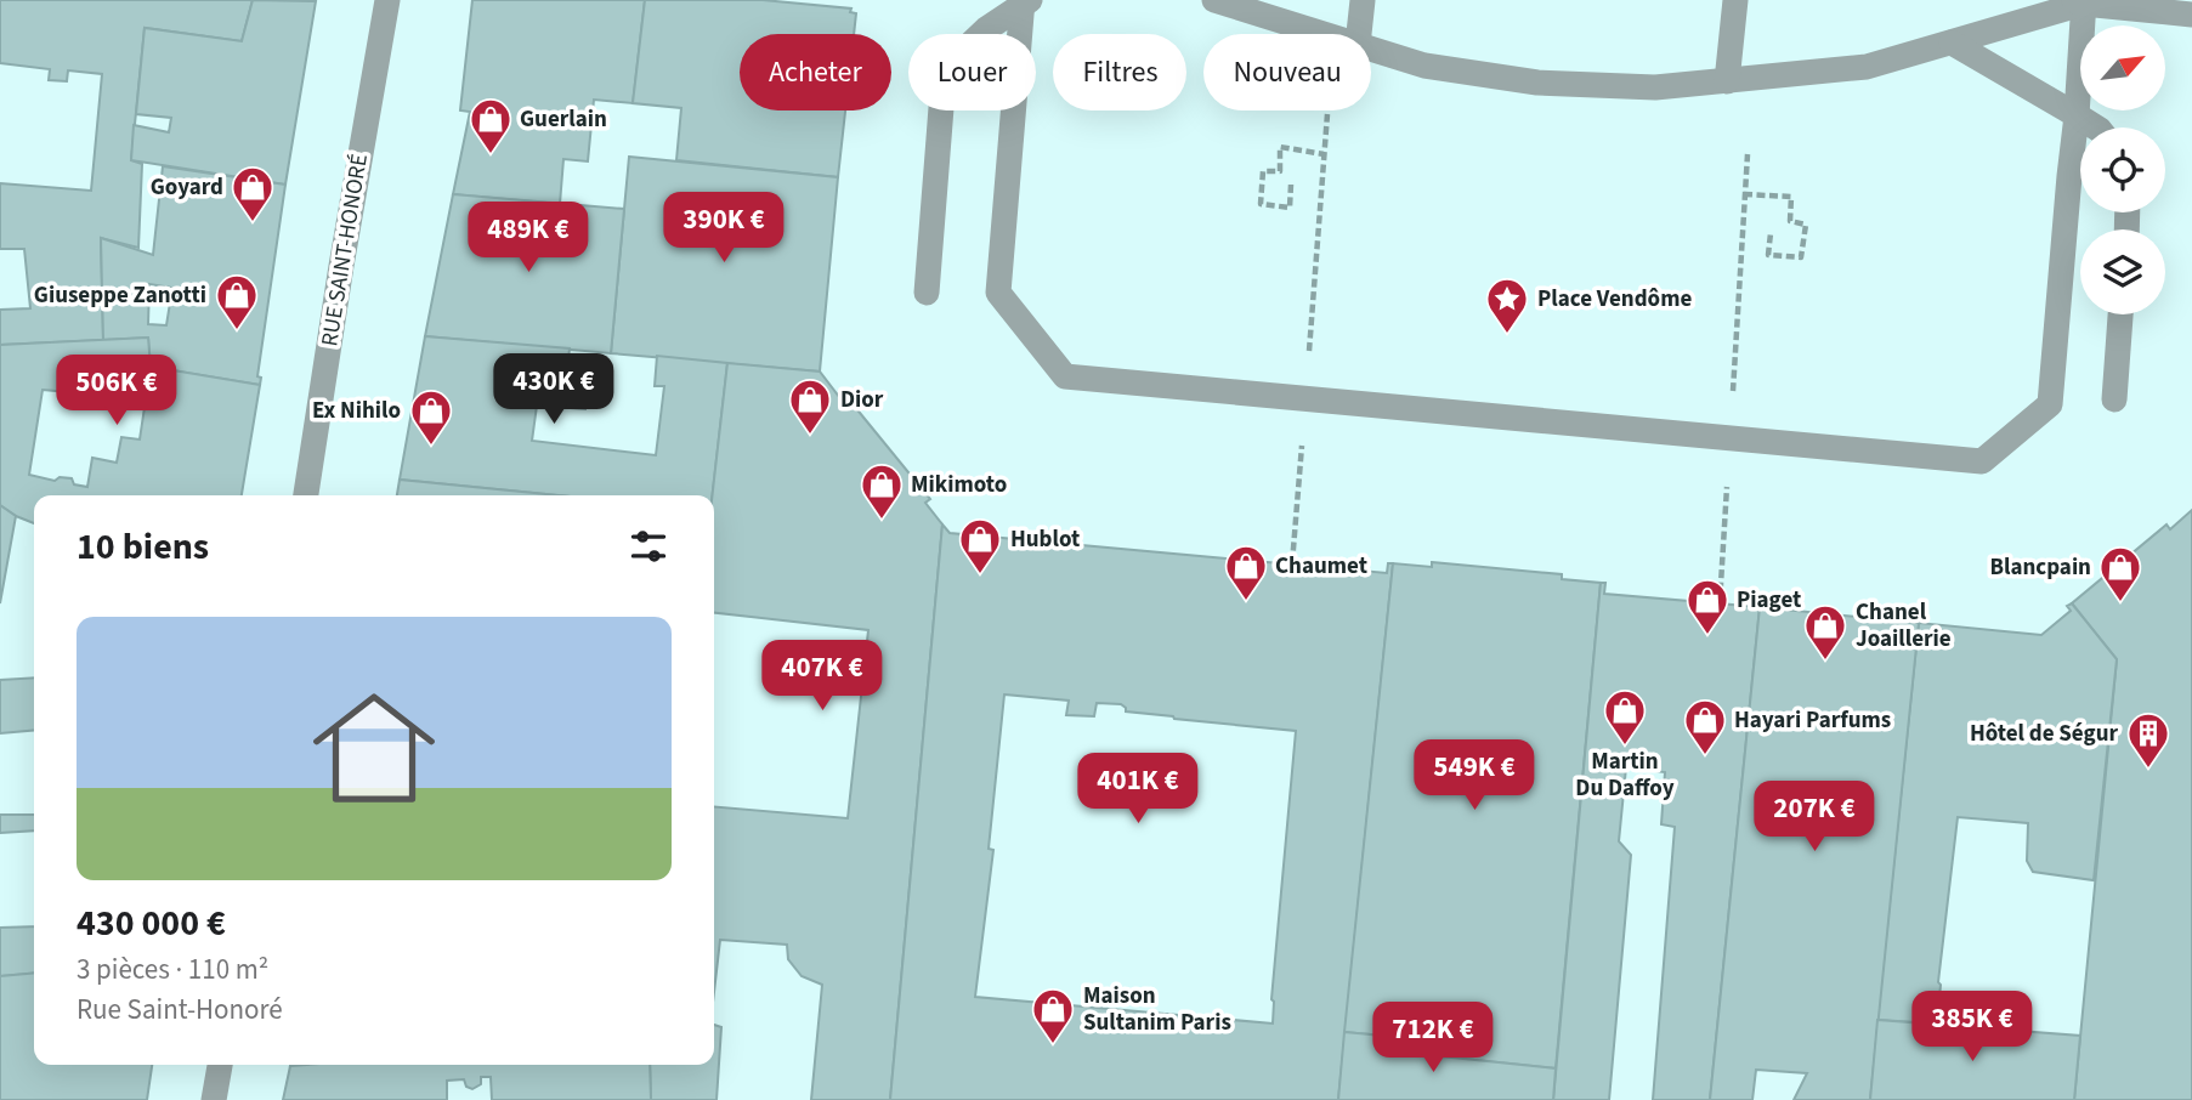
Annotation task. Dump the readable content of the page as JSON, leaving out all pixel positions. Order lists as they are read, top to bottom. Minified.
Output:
{"streets":{"street":["RUE SAINT-HONORÉ"]},"places":{"shop":["Guerlain","Goyard","Giuseppe Zanotti","Dior","Ex Nihilo","Mikimoto","Hublot","Chaumet","Blancpain","Piaget","Chanel Joaillerie","Martin Du Daffoy","Hayari Parfums","Maison Sultanim Paris"],"place":["Place Vendôme"],"building":["Hôtel de Ségur"]},"north":"top right","page":{"chip":["Acheter","Louer","Filtres","Nouveau"],"price":["390K €","489K €","430K €","506K €","407K €","549K €","401K €","207K €","385K €","712K €"],"heading":"10 biens","list":[{"name":"430 000 €","note":"3 pièces · 110 m² · Rue Saint-Honoré"}]}}
